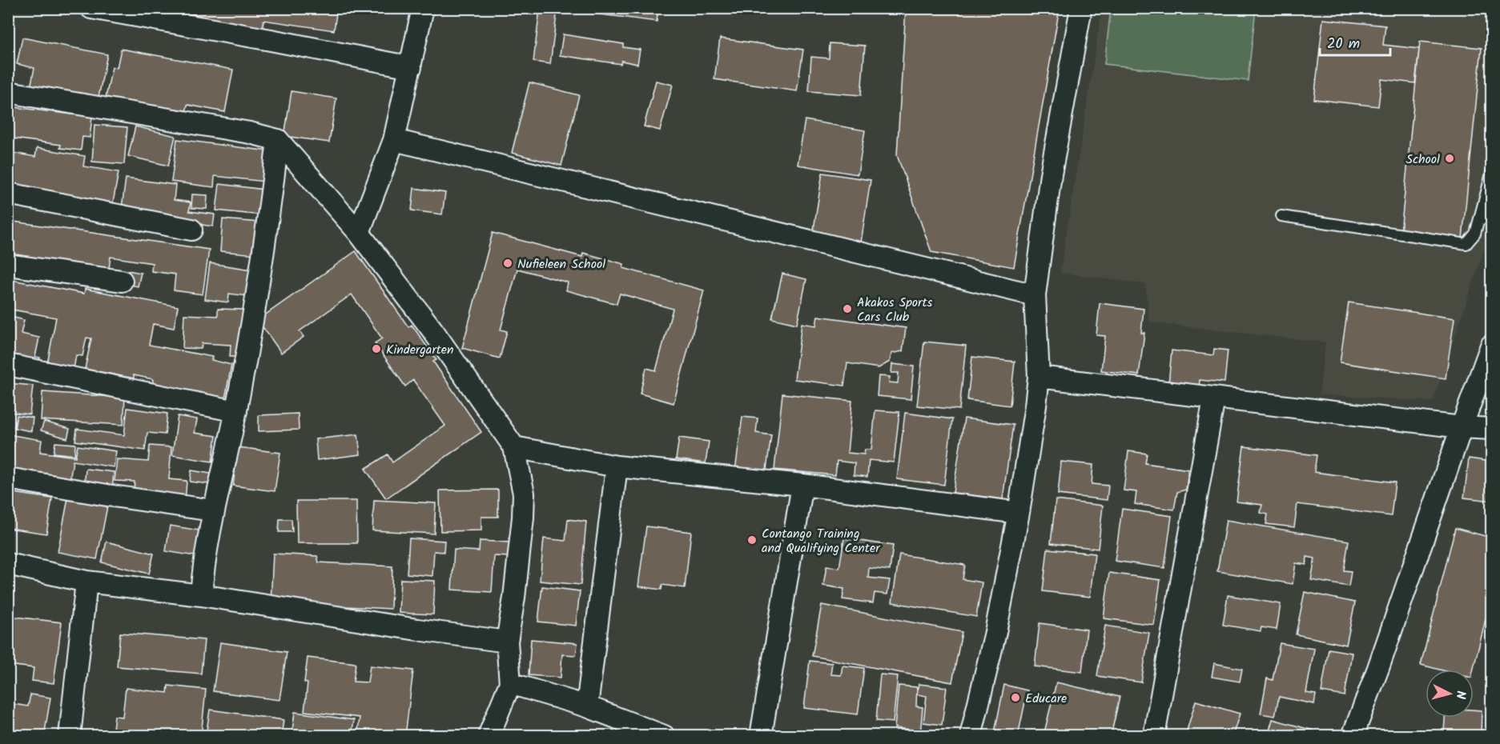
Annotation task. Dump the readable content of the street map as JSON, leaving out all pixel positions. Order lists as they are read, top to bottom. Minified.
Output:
{"places":["School","Nufieleen School","Akakos Sports Cars Club","Kindergarten","Contango Training and Qualifying Center","Educare"],"scale_bar":"20 m","north":"right"}
